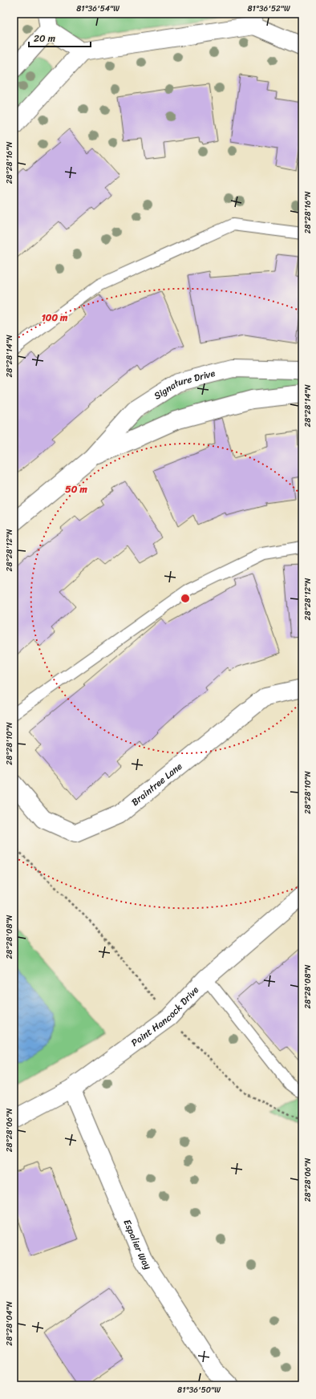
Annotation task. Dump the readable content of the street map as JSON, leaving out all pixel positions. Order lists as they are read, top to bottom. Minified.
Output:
{"streets":{"street":["Signature Drive","Braintree Lane","Point Hancock Drive","Espalier Way"]},"crossings":[["Point Hancock Drive","Espalier Way"]],"scale_bar":"20 m","coordinates":["81°36'54\"W","81°36'52\"W","28°28'16\"N","28°28'14\"N","28°28'12\"N","28°28'10\"N","28°28'08\"N","28°28'06\"N","28°28'04\"N","81°36'50\"W"],"rings":["100 m","50 m"]}
